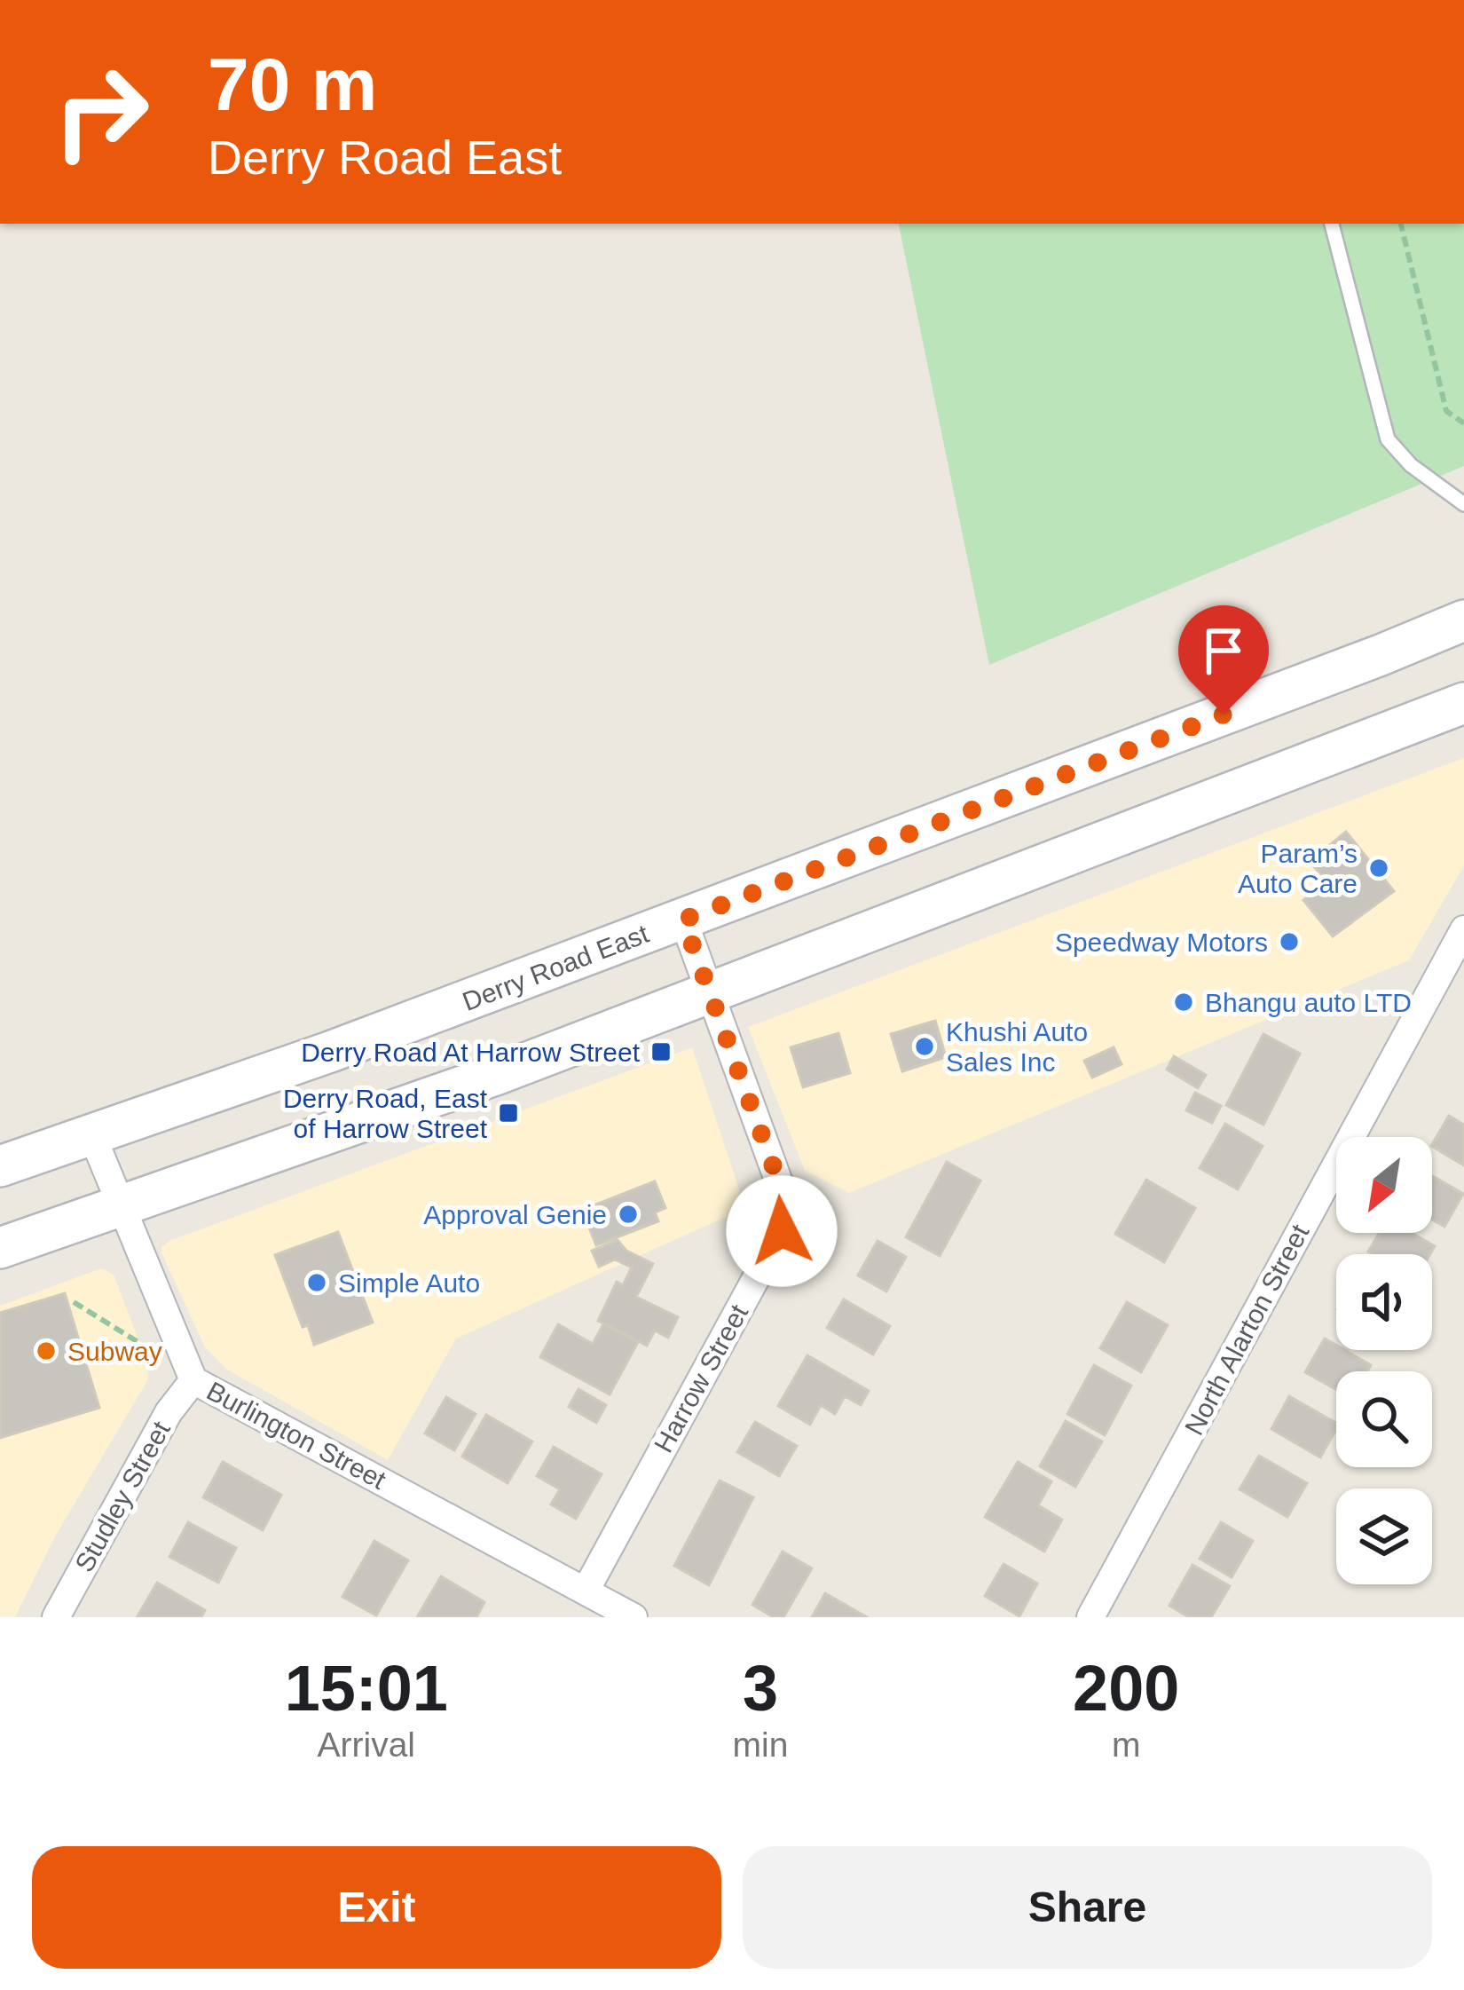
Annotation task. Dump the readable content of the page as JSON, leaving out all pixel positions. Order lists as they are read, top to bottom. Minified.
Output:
{"streets":{"main road":["Derry Road East"],"street":["North Alarton Street","Harrow Street","Burlington Street","Studley Street"]},"crossings":[["Derry Road East","Harrow Street"],["Derry Road East","Burlington Street"],["Harrow Street","Burlington Street"],["Burlington Street","Studley Street"]],"places":{"other":["Param’s Auto Care","Speedway Motors","Bhangu auto LTD","Khushi Auto Sales Inc","Approval Genie","Simple Auto","Subway"],"transit":["Derry Road At Harrow Street","Derry Road, East of Harrow Street"]},"north":"bottom left","page":{"turn":["70 m","Derry Road East"],"eta":["15:01","Arrival","3","min","200","m"],"buttons":["Exit","Share"]}}
